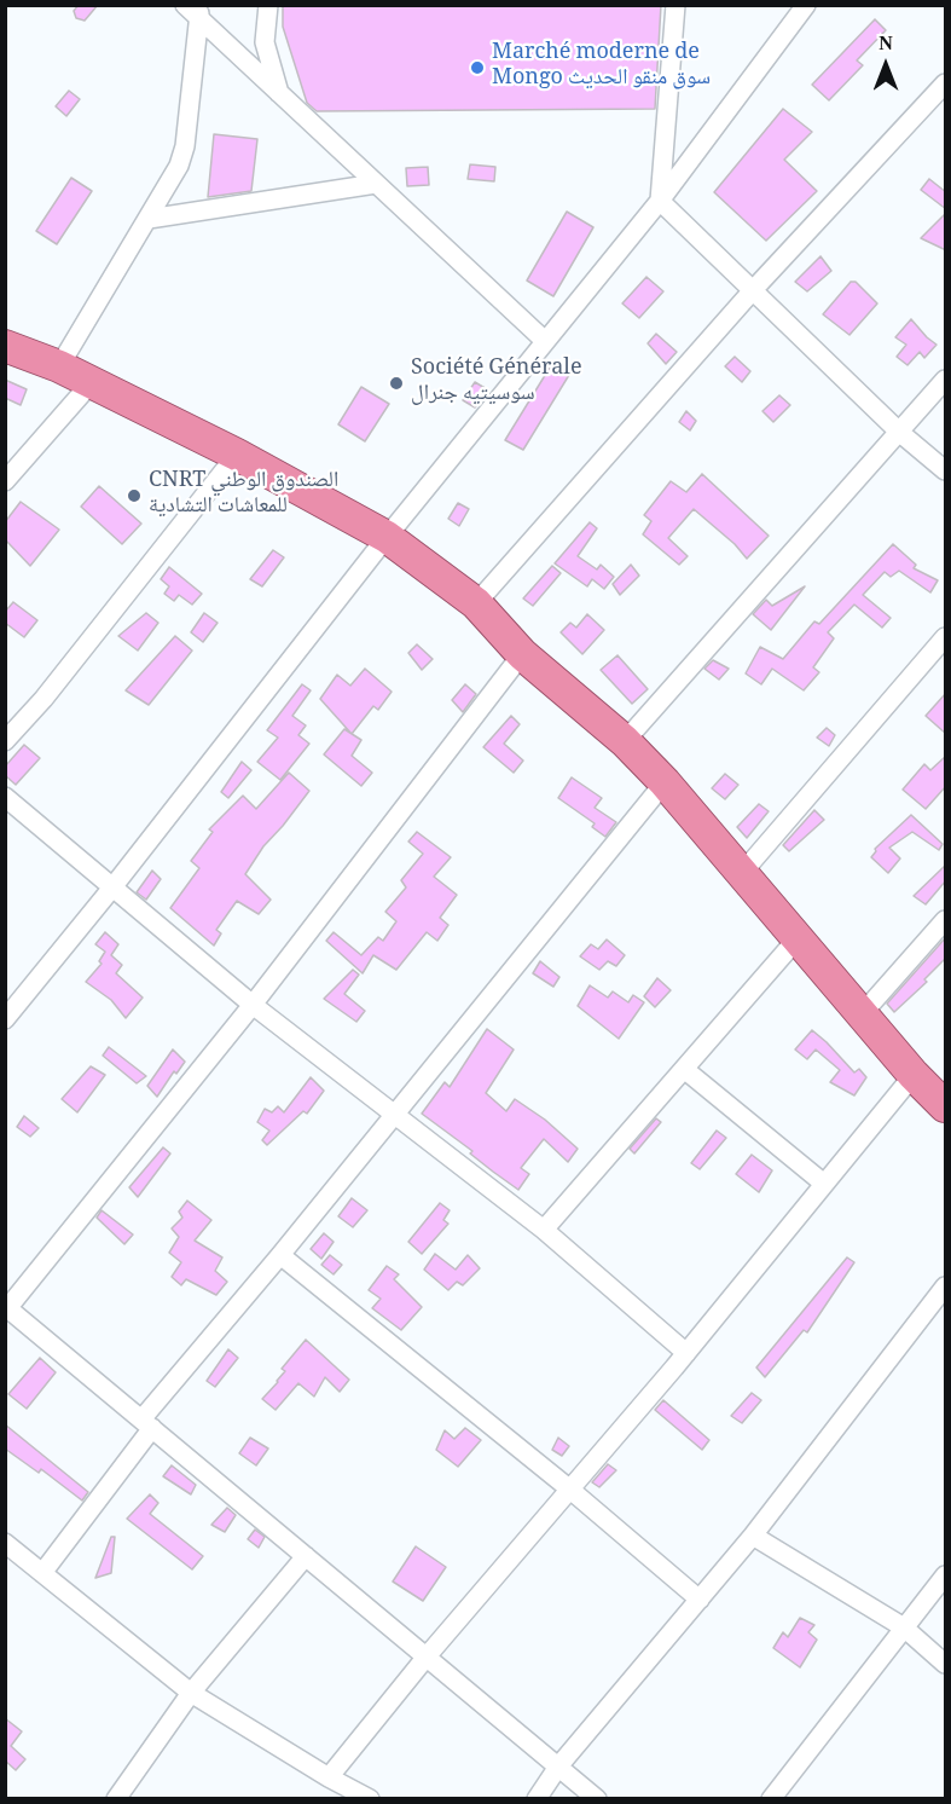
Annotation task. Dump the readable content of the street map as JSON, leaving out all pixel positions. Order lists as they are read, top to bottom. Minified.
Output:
{"places":["Marché moderne de Mongo سوق منقو الحديث","Société Générale سوسيتيه جنرال","CNRT الصندوق الوطني للمعاشات التشادية"],"north":"top"}
